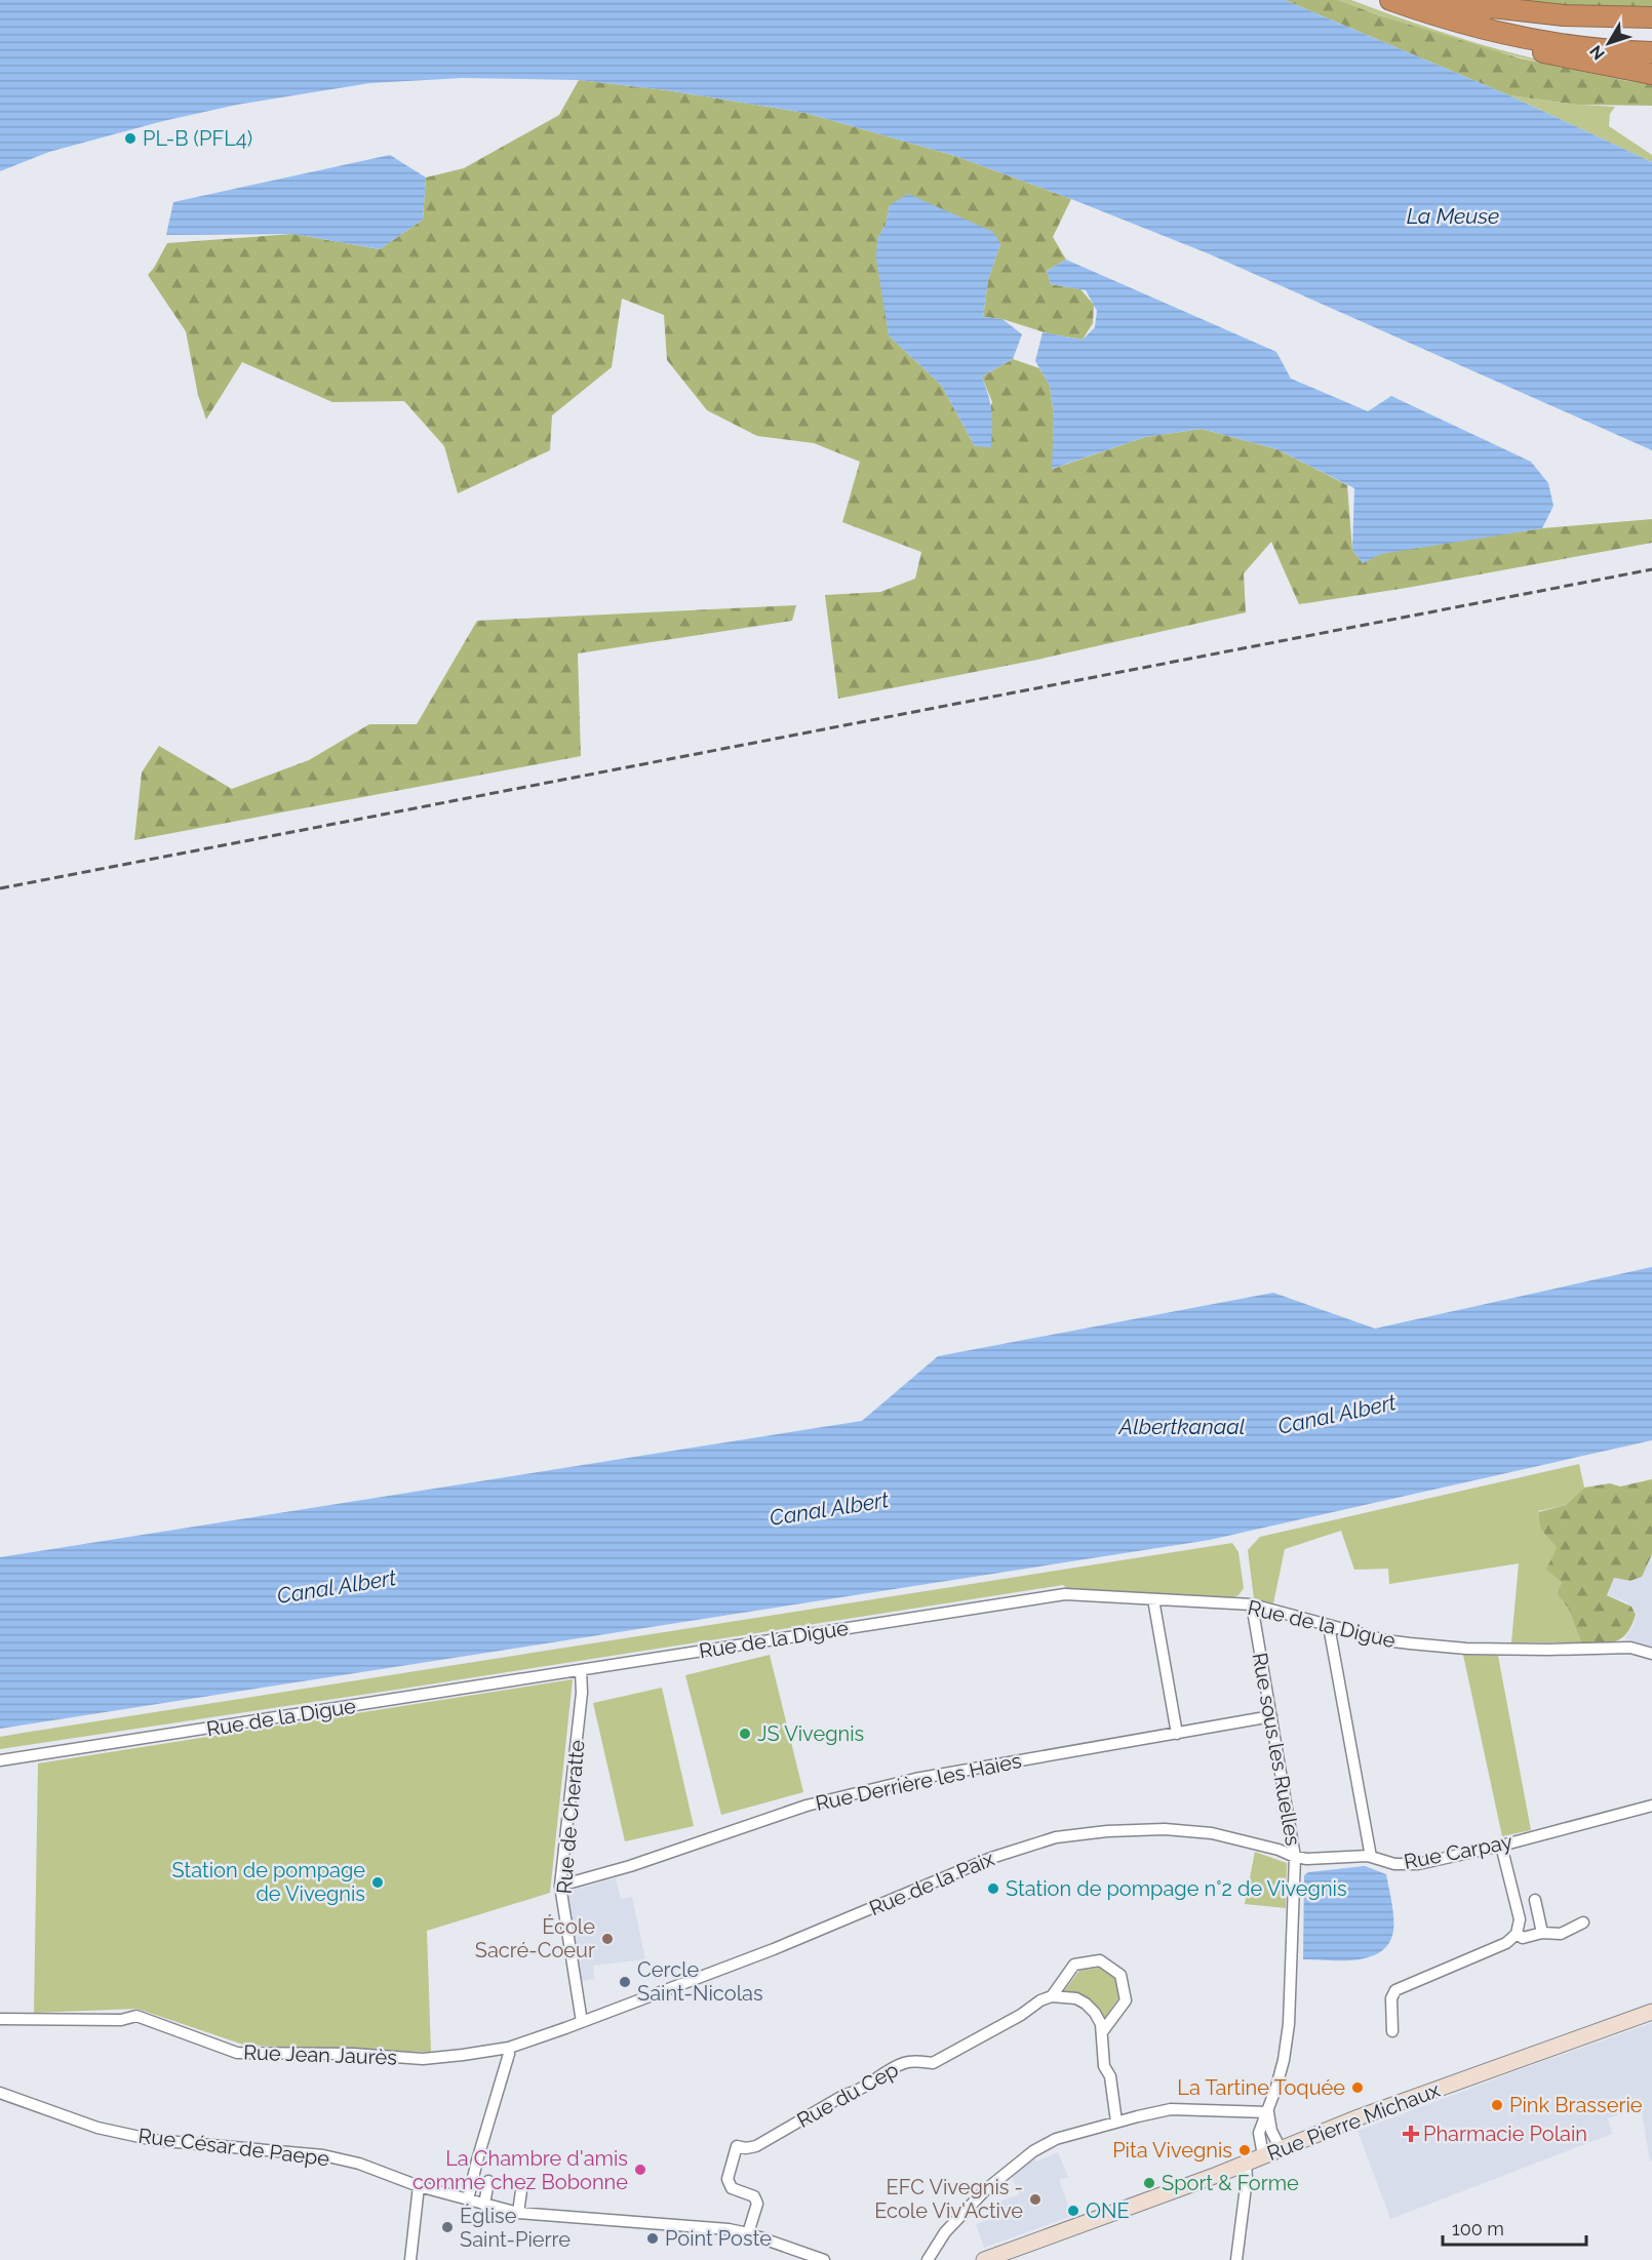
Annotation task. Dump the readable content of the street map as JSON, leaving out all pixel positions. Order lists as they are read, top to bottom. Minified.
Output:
{"streets":{"main road":["Rue Pierre Michaux"],"street":["Rue de la Digue","Rue sous les Ruelles","Rue Derrière les Haies","Rue de Cheratte","Rue Carpay","Rue de la Paix","Rue Jean Jaurès","Rue du Cep","Rue César de Paepe"]},"crossings":[["Rue de la Digue","Rue sous les Ruelles"],["Rue de la Digue","Rue de Cheratte"],["Rue sous les Ruelles","Rue Derrière les Haies"],["Rue sous les Ruelles","Rue Carpay"],["Rue sous les Ruelles","Rue de la Paix"],["Rue sous les Ruelles","Rue Pierre Michaux"],["Rue Derrière les Haies","Rue de Cheratte"],["Rue de Cheratte","Rue de la Paix"],["Rue Carpay","Rue de la Paix"],["Rue du Cep","Rue César de Paepe"]],"water":["La Meuse","Canal Albert","Albertkanaal"],"places":{"other":["PL-B (PFL4)","JS Vivegnis","Station de pompage de Vivegnis","Station de pompage n°2 de Vivegnis","École Sacré-Coeur","Cercle Saint-Nicolas","La Tartine Toquée","Pink Brasserie","Pita Vivegnis","La Chambre d'amis comme chez Bobonne","Sport & Forme","EFC Vivegnis - Ecole Viv'Active","ONE","Église Saint-Pierre","Point Poste"],"health":["Pharmacie Polain"]},"scale_bar":"100 m","north":"bottom left"}
